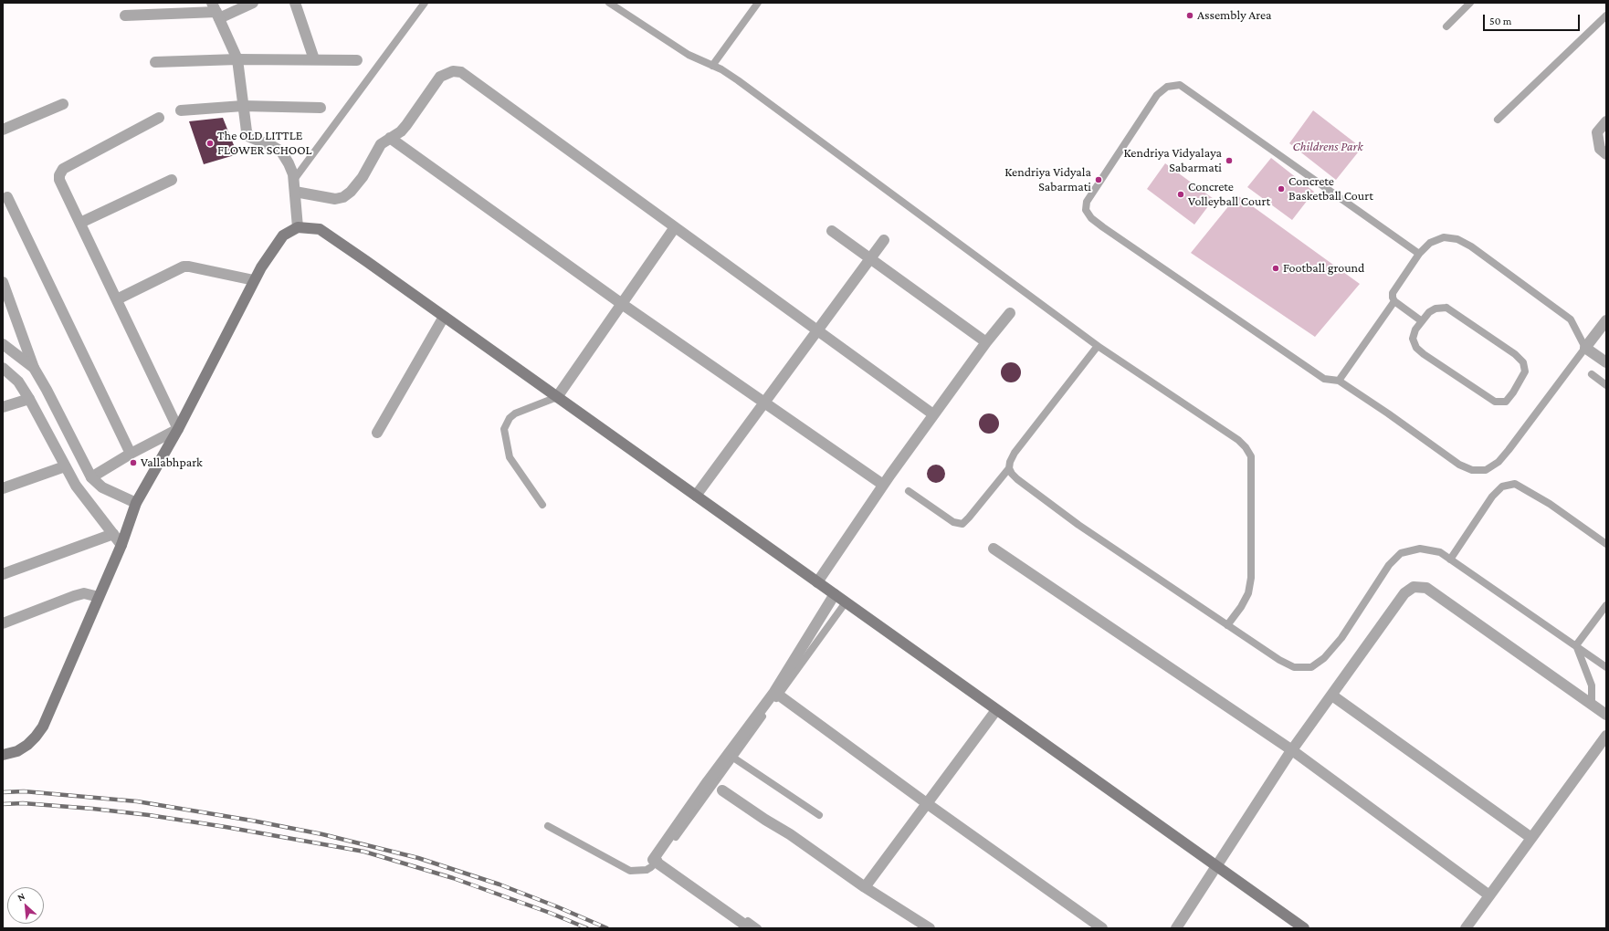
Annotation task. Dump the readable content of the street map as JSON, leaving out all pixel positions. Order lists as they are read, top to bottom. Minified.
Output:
{"parks":["Childrens Park"],"places":["Assembly Area","The OLD LITTLE FLOWER SCHOOL","Kendriya Vidyalaya Sabarmati","Kendriya Vidyala Sabarmati","Concrete Basketball Court","Concrete Volleyball Court","Football ground","Vallabhpark"],"scale_bar":"50 m","north":"top left"}
